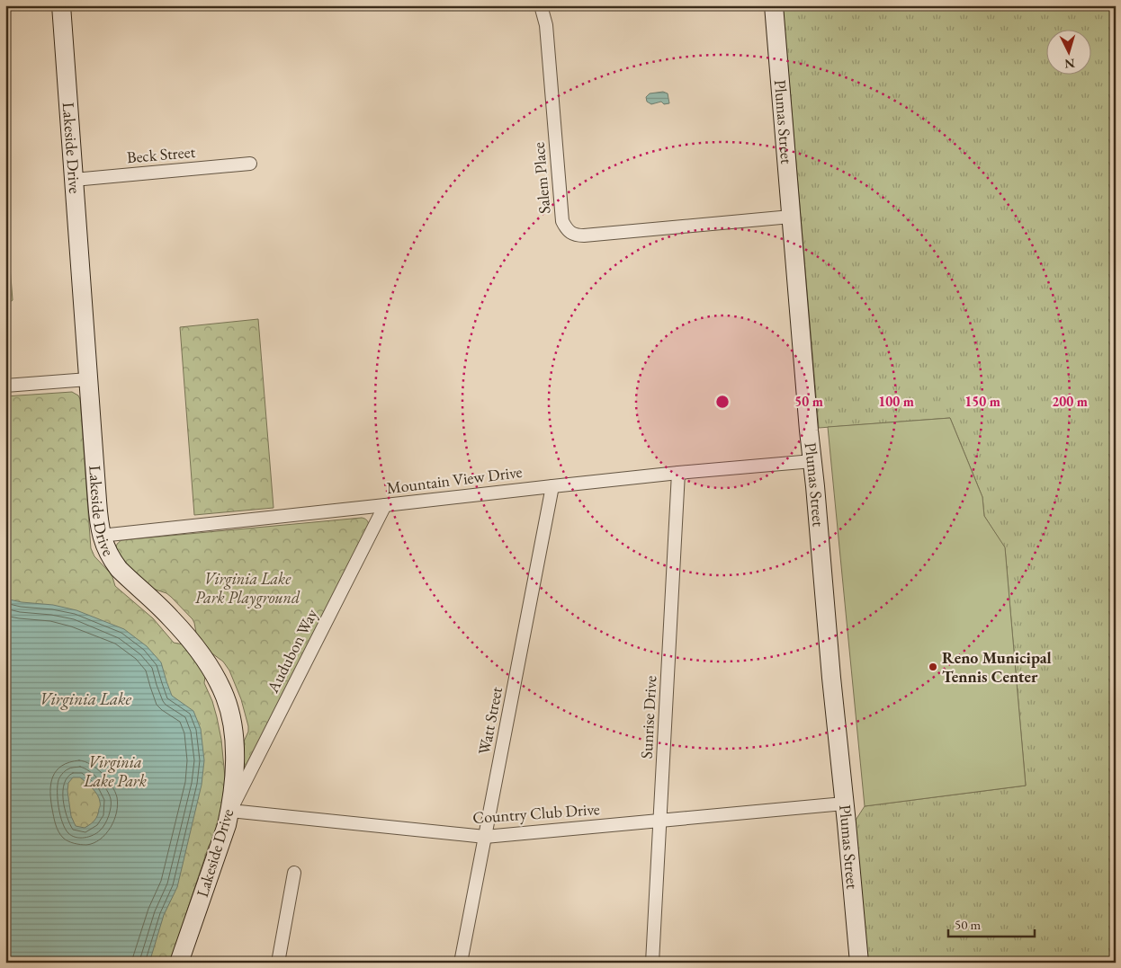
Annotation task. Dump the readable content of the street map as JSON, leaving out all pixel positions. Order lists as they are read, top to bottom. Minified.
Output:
{"streets":{"street":["Plumas Street","Lakeside Drive","Beck Street","Salem Place","Mountain View Drive","Audubon Way","Sunrise Drive","Watt Street","Country Club Drive"]},"crossings":[["Plumas Street","Salem Place"],["Plumas Street","Mountain View Drive"],["Plumas Street","Country Club Drive"],["Lakeside Drive","Beck Street"],["Lakeside Drive","Mountain View Drive"],["Lakeside Drive","Audubon Way"],["Lakeside Drive","Country Club Drive"],["Mountain View Drive","Audubon Way"],["Mountain View Drive","Sunrise Drive"],["Mountain View Drive","Watt Street"],["Audubon Way","Country Club Drive"],["Sunrise Drive","Country Club Drive"],["Watt Street","Country Club Drive"]],"water":["Virginia Lake"],"parks":["Virginia Lake Park Playground","Virginia Lake Park"],"places":["Reno Municipal Tennis Center"],"scale_bar":"50 m","north":"bottom","rings":["50 m","100 m","150 m","200 m"]}
